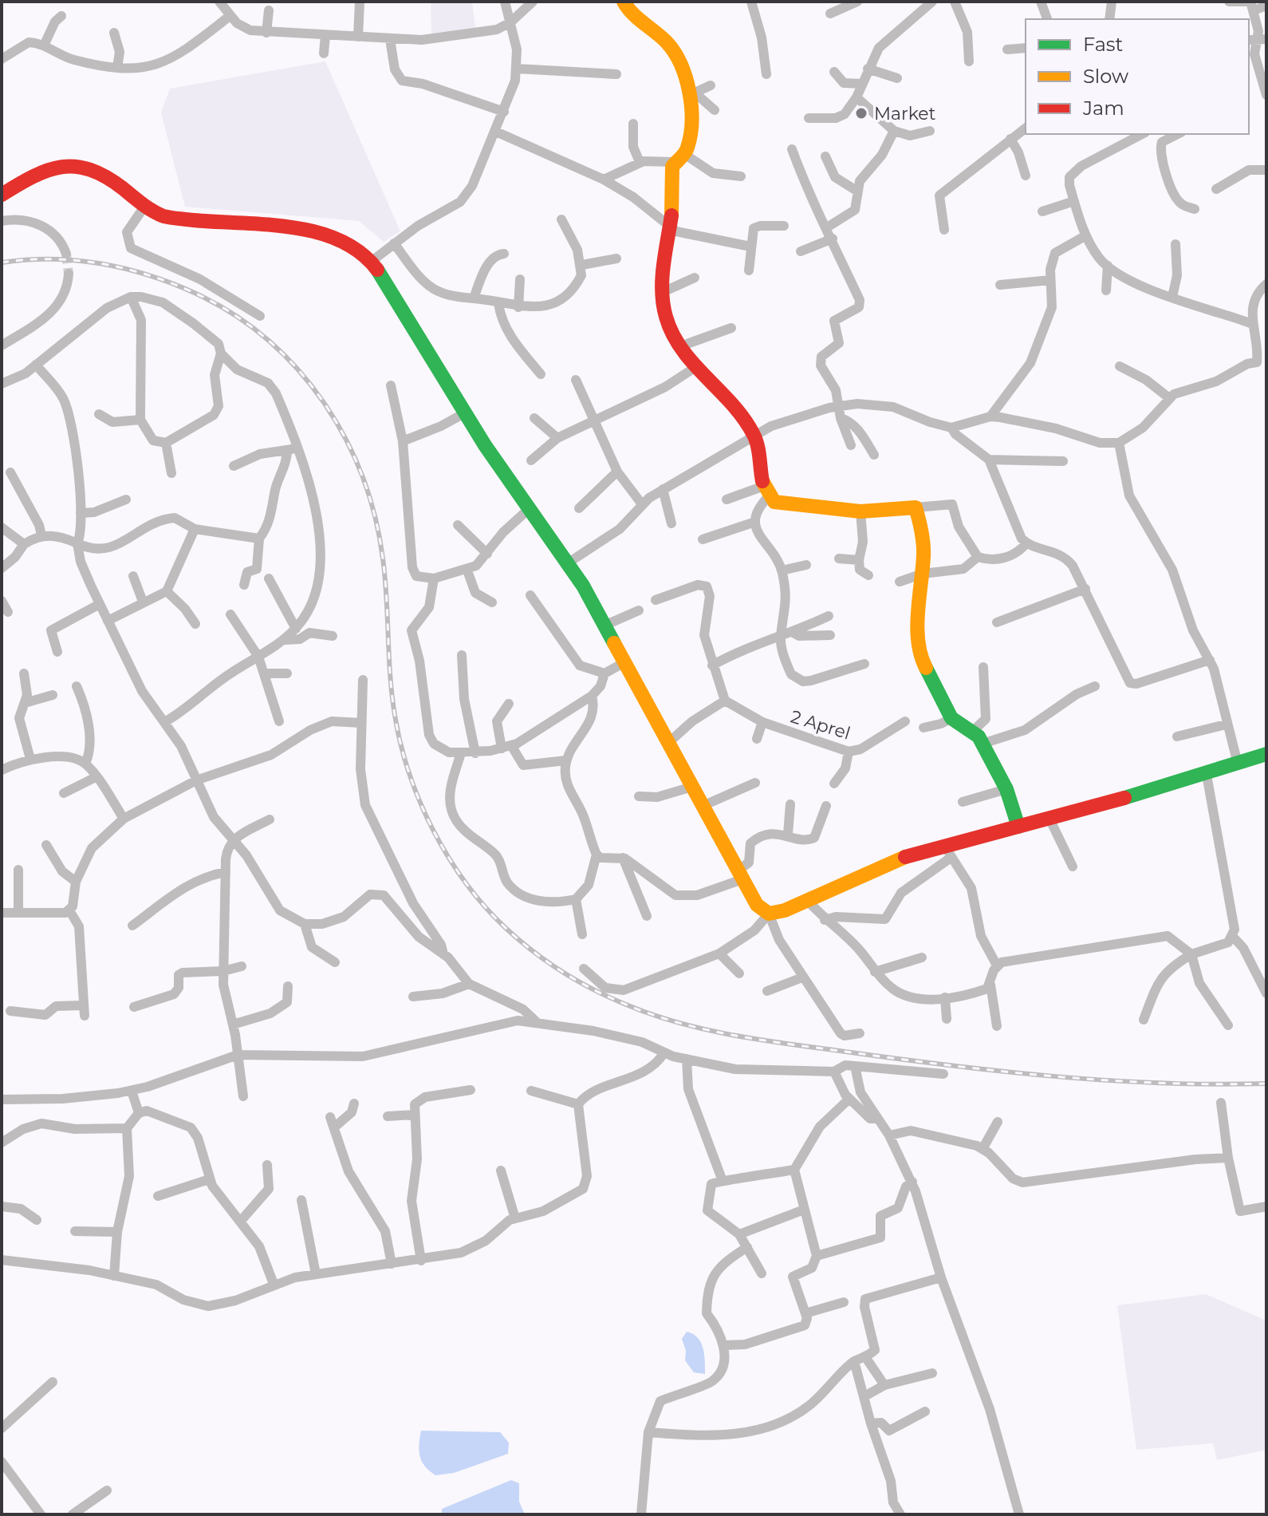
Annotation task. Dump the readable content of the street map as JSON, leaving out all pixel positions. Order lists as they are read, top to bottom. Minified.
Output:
{"streets":{"street":["2 Aprel"]},"places":["Market"],"legend":["Fast","Slow","Jam"]}
